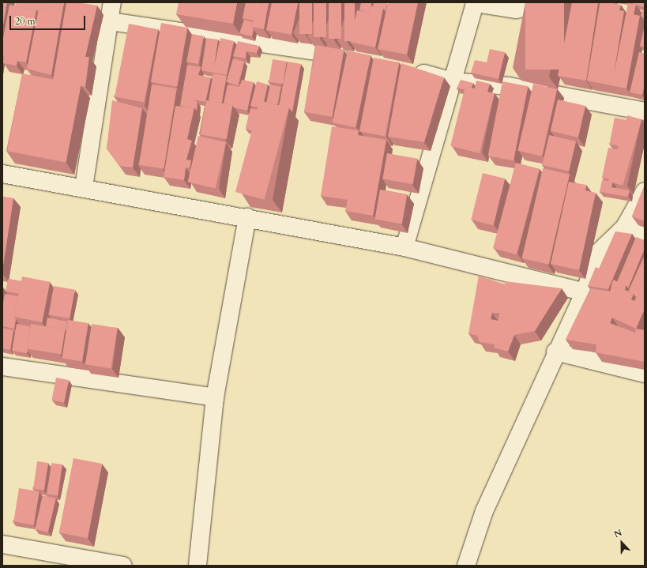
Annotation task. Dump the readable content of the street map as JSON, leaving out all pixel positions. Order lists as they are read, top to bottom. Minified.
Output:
{"scale_bar":"20 m","north":"top"}
